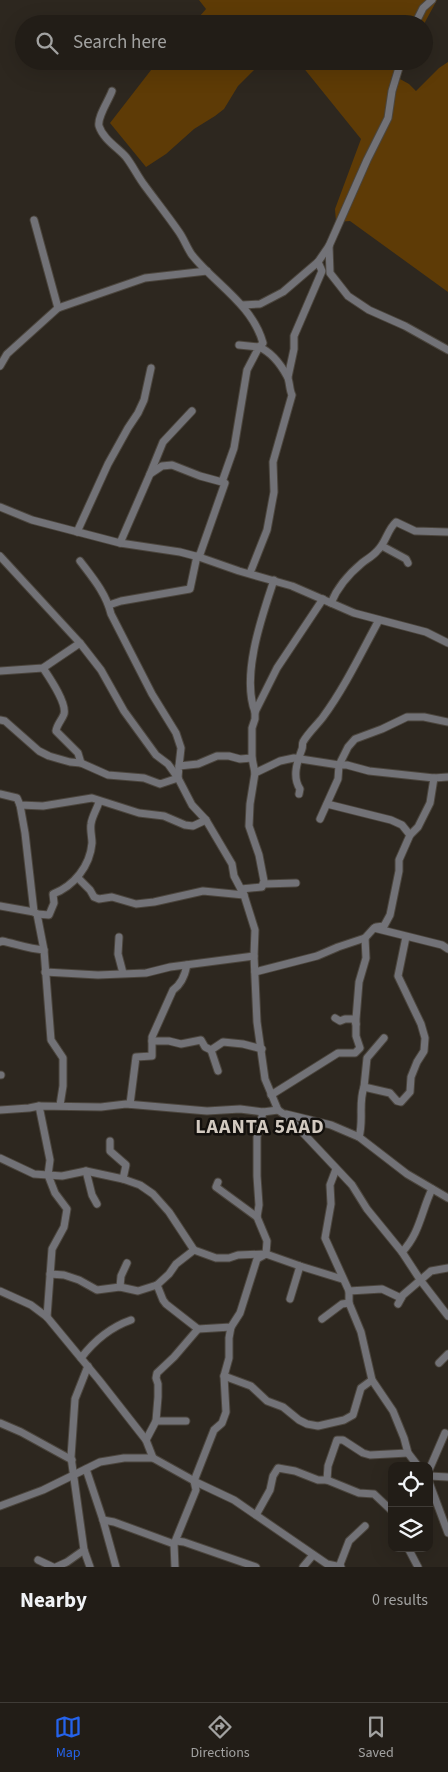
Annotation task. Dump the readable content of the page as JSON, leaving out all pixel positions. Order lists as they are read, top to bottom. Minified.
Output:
{"districts":["LAANTA 5AAD"],"page":{"search":"Search here","heading":["Nearby","0 results"],"nav":["Map","Directions","Saved"]}}
